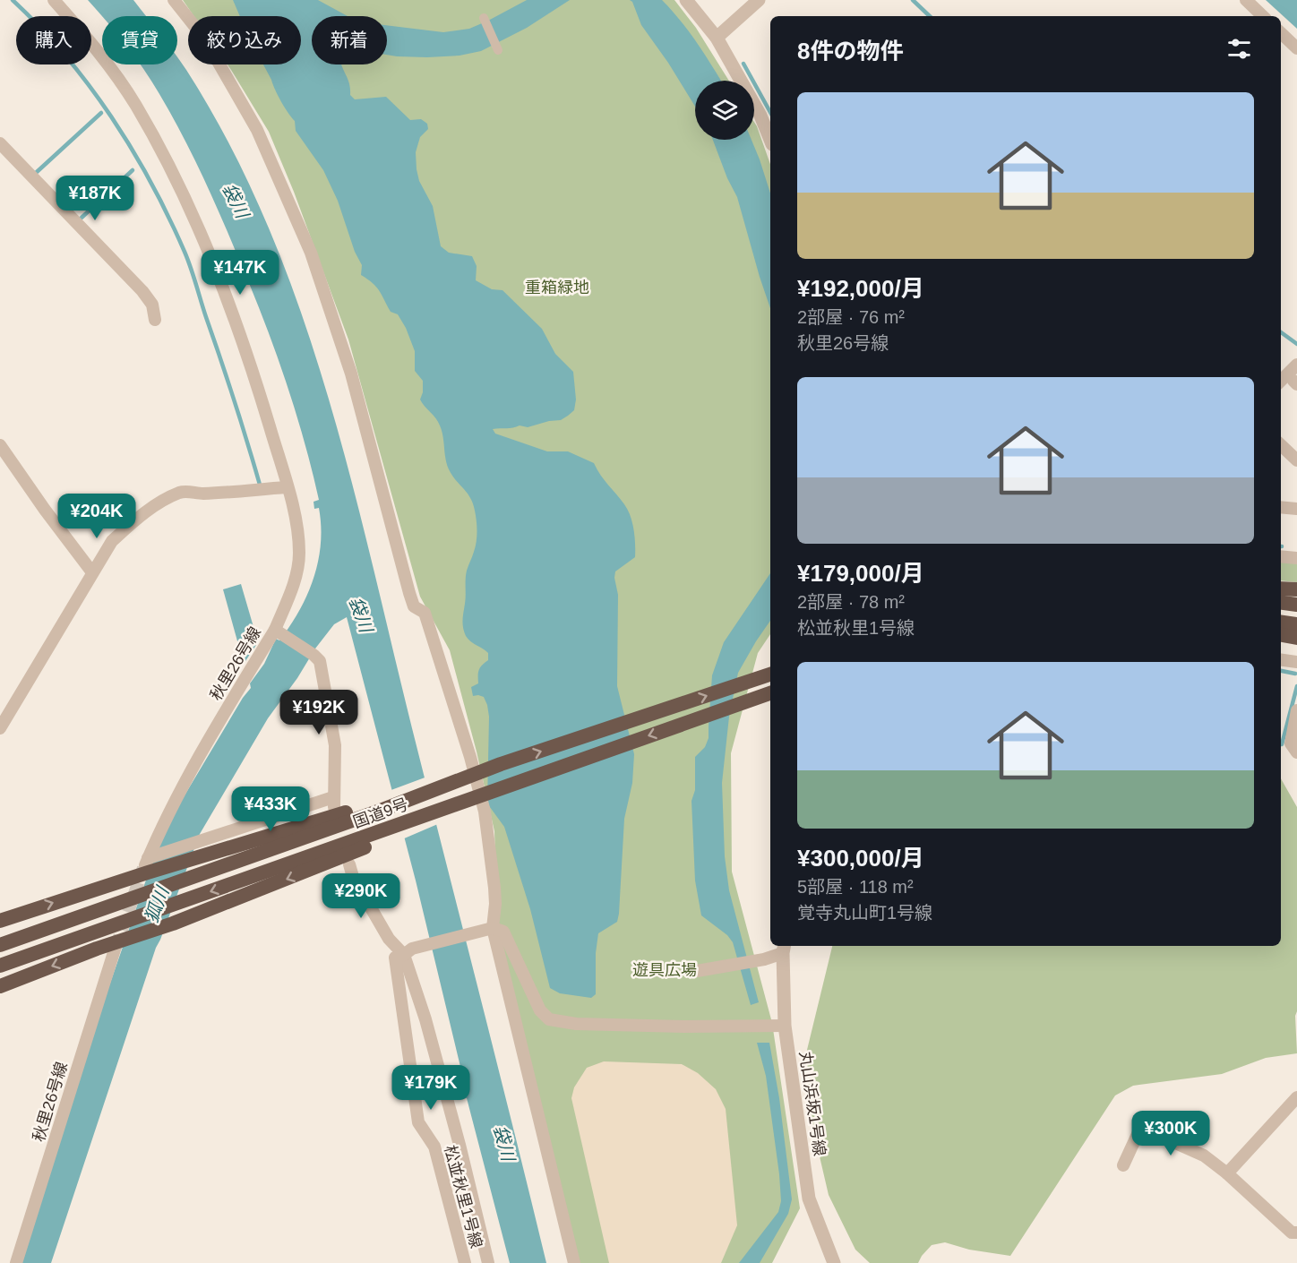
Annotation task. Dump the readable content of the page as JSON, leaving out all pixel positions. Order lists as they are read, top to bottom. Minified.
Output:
{"streets":{"highway":["国道9号"],"street":["秋里26号線","丸山浜坂1号線","松並秋里1号線"]},"water":["袋川","狐川"],"parks":["重箱緑地","遊具広場"],"page":{"chip":["購入","賃貸","絞り込み","新着"],"heading":"8件の物件","list":[{"name":"¥192,000/月","note":"2部屋 · 76 m² · 秋里26号線"},{"name":"¥179,000/月","note":"2部屋 · 78 m² · 松並秋里1号線"},{"name":"¥300,000/月","note":"5部屋 · 118 m² · 覚寺丸山町1号線"}],"price":["¥187K","¥147K","¥204K","¥192K","¥433K","¥290K","¥179K","¥300K"]}}
